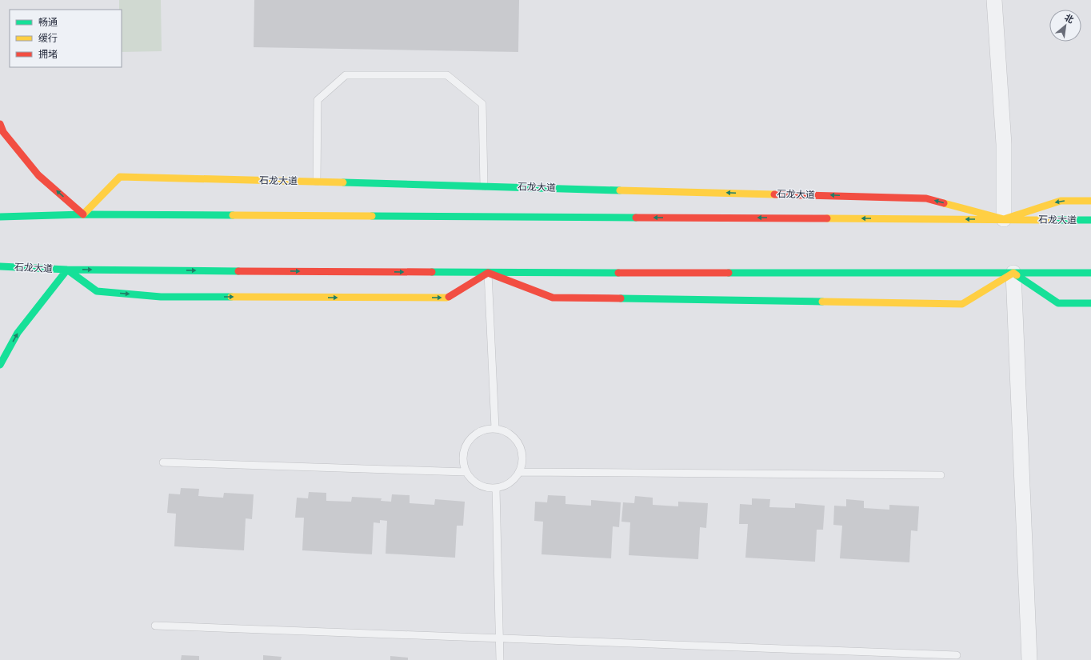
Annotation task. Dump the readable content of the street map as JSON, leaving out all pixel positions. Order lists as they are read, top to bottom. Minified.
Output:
{"streets":{"main road":["石龙大道"]},"legend":["畅通","缓行","拥堵"],"north":"top right"}
